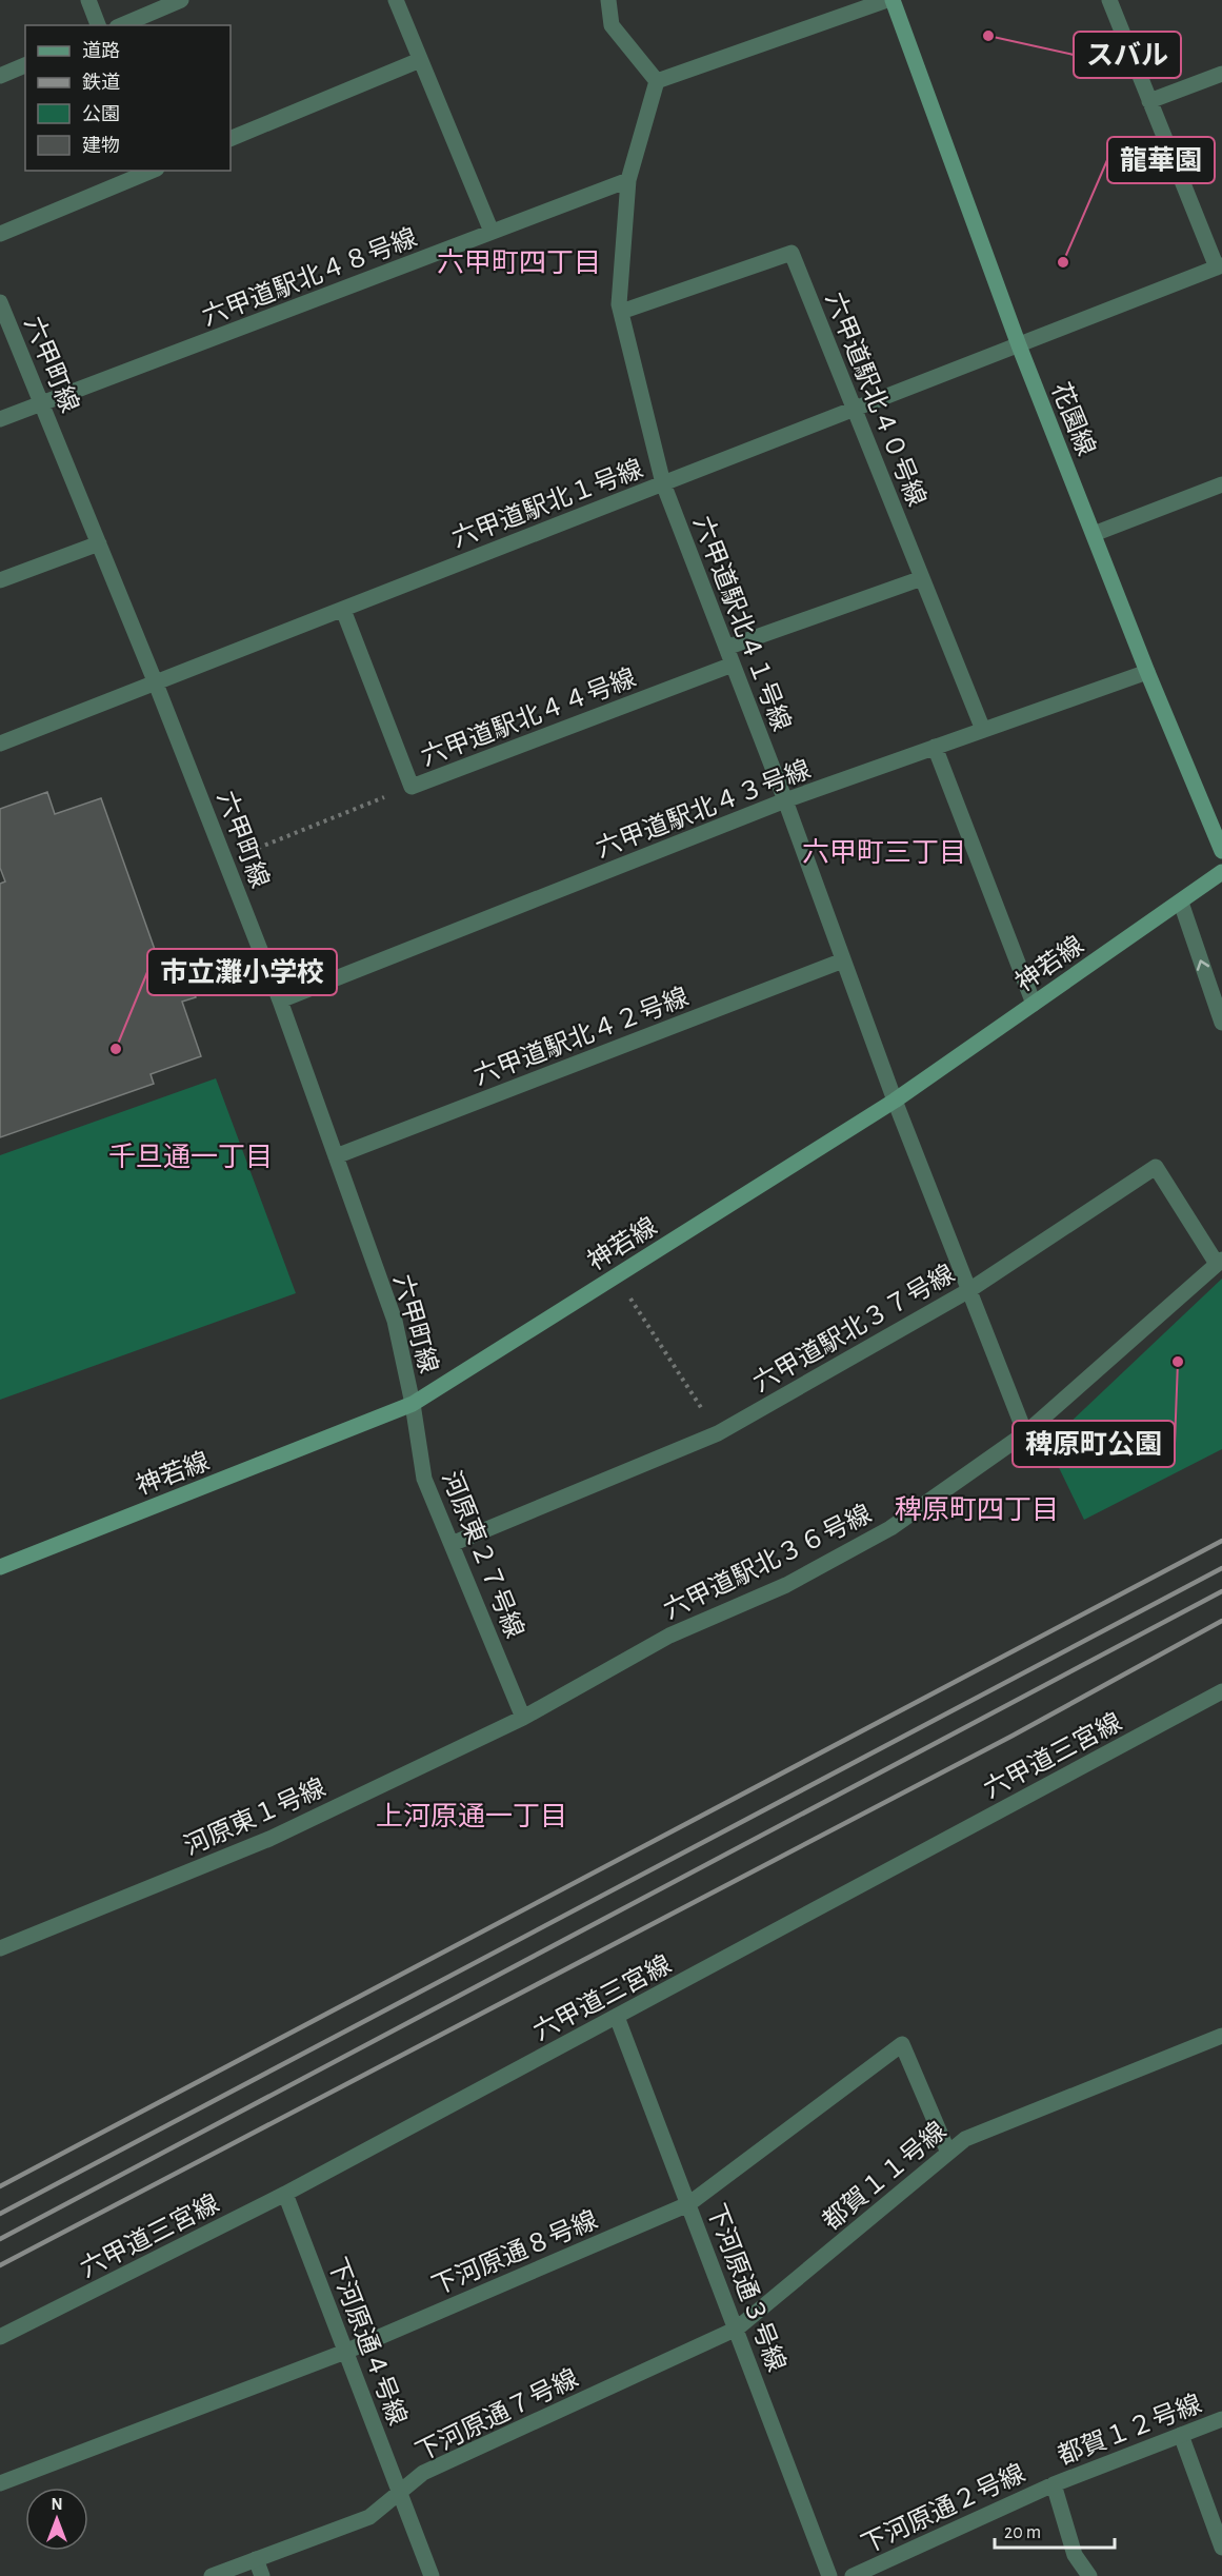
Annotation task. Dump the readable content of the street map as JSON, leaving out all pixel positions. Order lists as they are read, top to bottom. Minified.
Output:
{"streets":{"street":["六甲道駅北４８号線","六甲町線","六甲道駅北４０号線","花園線","六甲道駅北１号線","六甲道駅北４１号線","六甲道駅北４４号線","六甲道駅北４３号線","神若線","六甲道駅北４２号線","六甲道駅北３７号線","河原東２７号線","六甲道駅北３６号線","六甲道三宮線","河原東１号線","都賀１１号線","下河原通８号線","下河原通３号線","下河原通４号線","下河原通７号線","都賀１２号線","下河原通２号線"]},"crossings":[["六甲道駅北４８号線","六甲町線"],["六甲道駅北４８号線","六甲道駅北１号線"],["六甲町線","六甲道駅北１号線"],["六甲町線","六甲道駅北４３号線"],["六甲町線","神若線"],["六甲町線","六甲道駅北４２号線"],["六甲町線","河原東２７号線"],["六甲道駅北４０号線","六甲道駅北１号線"],["六甲道駅北４０号線","六甲道駅北４３号線"],["花園線","六甲道駅北４３号線"],["六甲道駅北１号線","六甲道駅北４１号線"],["六甲道駅北１号線","六甲道駅北４４号線"],["六甲道駅北４１号線","六甲道駅北４４号線"],["六甲道駅北４１号線","六甲道駅北４３号線"],["六甲道駅北４１号線","神若線"],["六甲道駅北４１号線","六甲道駅北４２号線"],["六甲道駅北４１号線","六甲道駅北３７号線"],["六甲道駅北４１号線","六甲道駅北３６号線"],["神若線","河原東２７号線"],["六甲道駅北３７号線","河原東２７号線"],["六甲道駅北３７号線","六甲道駅北３６号線"],["河原東２７号線","六甲道駅北３６号線"],["河原東２７号線","河原東１号線"],["六甲道駅北３６号線","河原東１号線"],["六甲道三宮線","下河原通３号線"],["六甲道三宮線","下河原通４号線"],["都賀１１号線","下河原通８号線"],["都賀１１号線","下河原通３号線"],["都賀１１号線","下河原通７号線"],["下河原通８号線","下河原通３号線"],["下河原通８号線","下河原通４号線"],["下河原通３号線","下河原通７号線"],["下河原通４号線","下河原通７号線"],["都賀１２号線","下河原通２号線"]],"districts":["六甲町四丁目","六甲町三丁目","千旦通一丁目","稗原町四丁目","上河原通一丁目"],"places":["スバル","龍華園","市立灘小学校","稗原町公園"],"legend":["道路","鉄道","公園","建物"],"scale_bar":"20 m","north":"top"}
